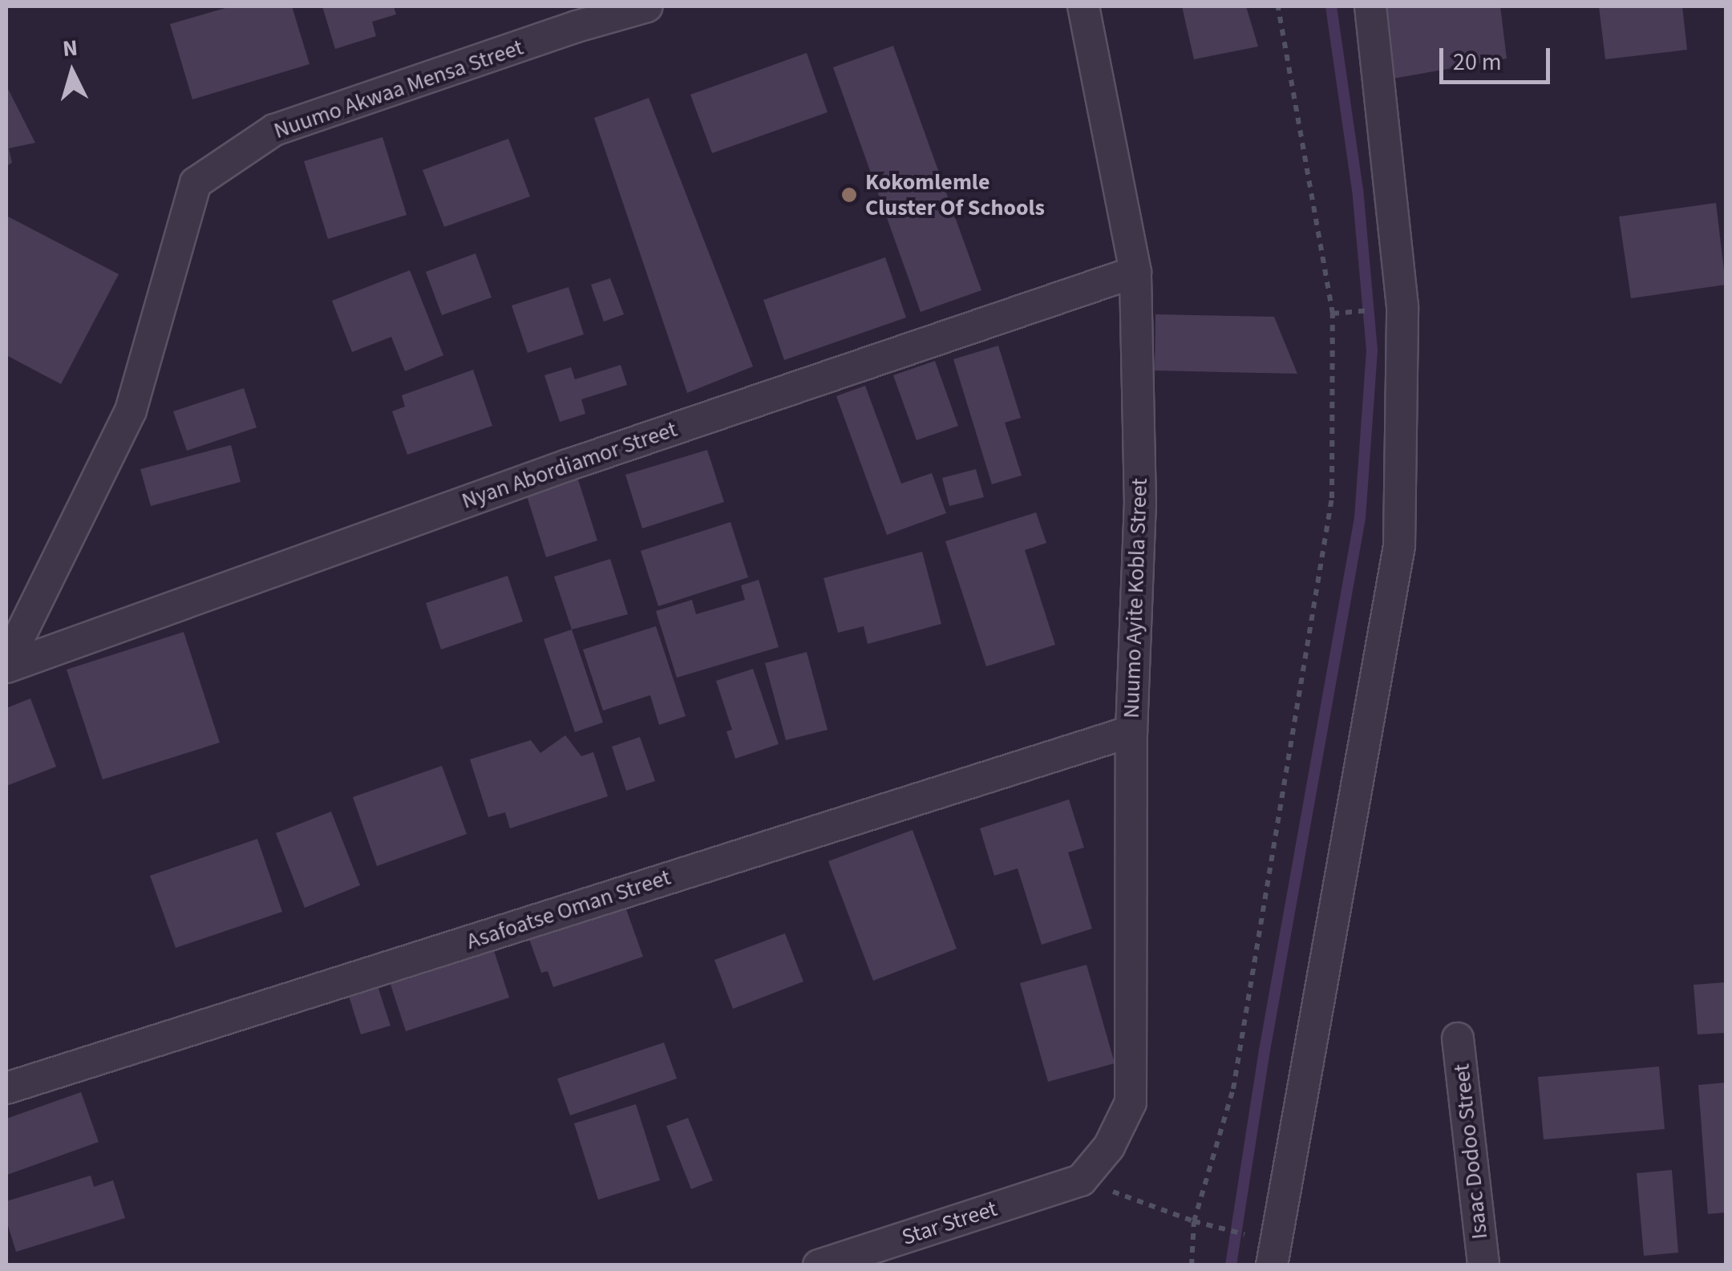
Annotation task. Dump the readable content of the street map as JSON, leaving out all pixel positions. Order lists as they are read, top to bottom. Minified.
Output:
{"streets":{"street":["Nuumo Akwaa Mensa Street","Nyan Abordiamor Street","Nuumo Ayite Kobla Street","Asafoatse Oman Street","Isaac Dodoo Street","Star Street"]},"crossings":[["Nuumo Akwaa Mensa Street","Nyan Abordiamor Street"],["Nyan Abordiamor Street","Nuumo Ayite Kobla Street"],["Nuumo Ayite Kobla Street","Asafoatse Oman Street"],["Nuumo Ayite Kobla Street","Star Street"]],"places":["Kokomlemle Cluster Of Schools"],"scale_bar":"20 m","north":"top"}
